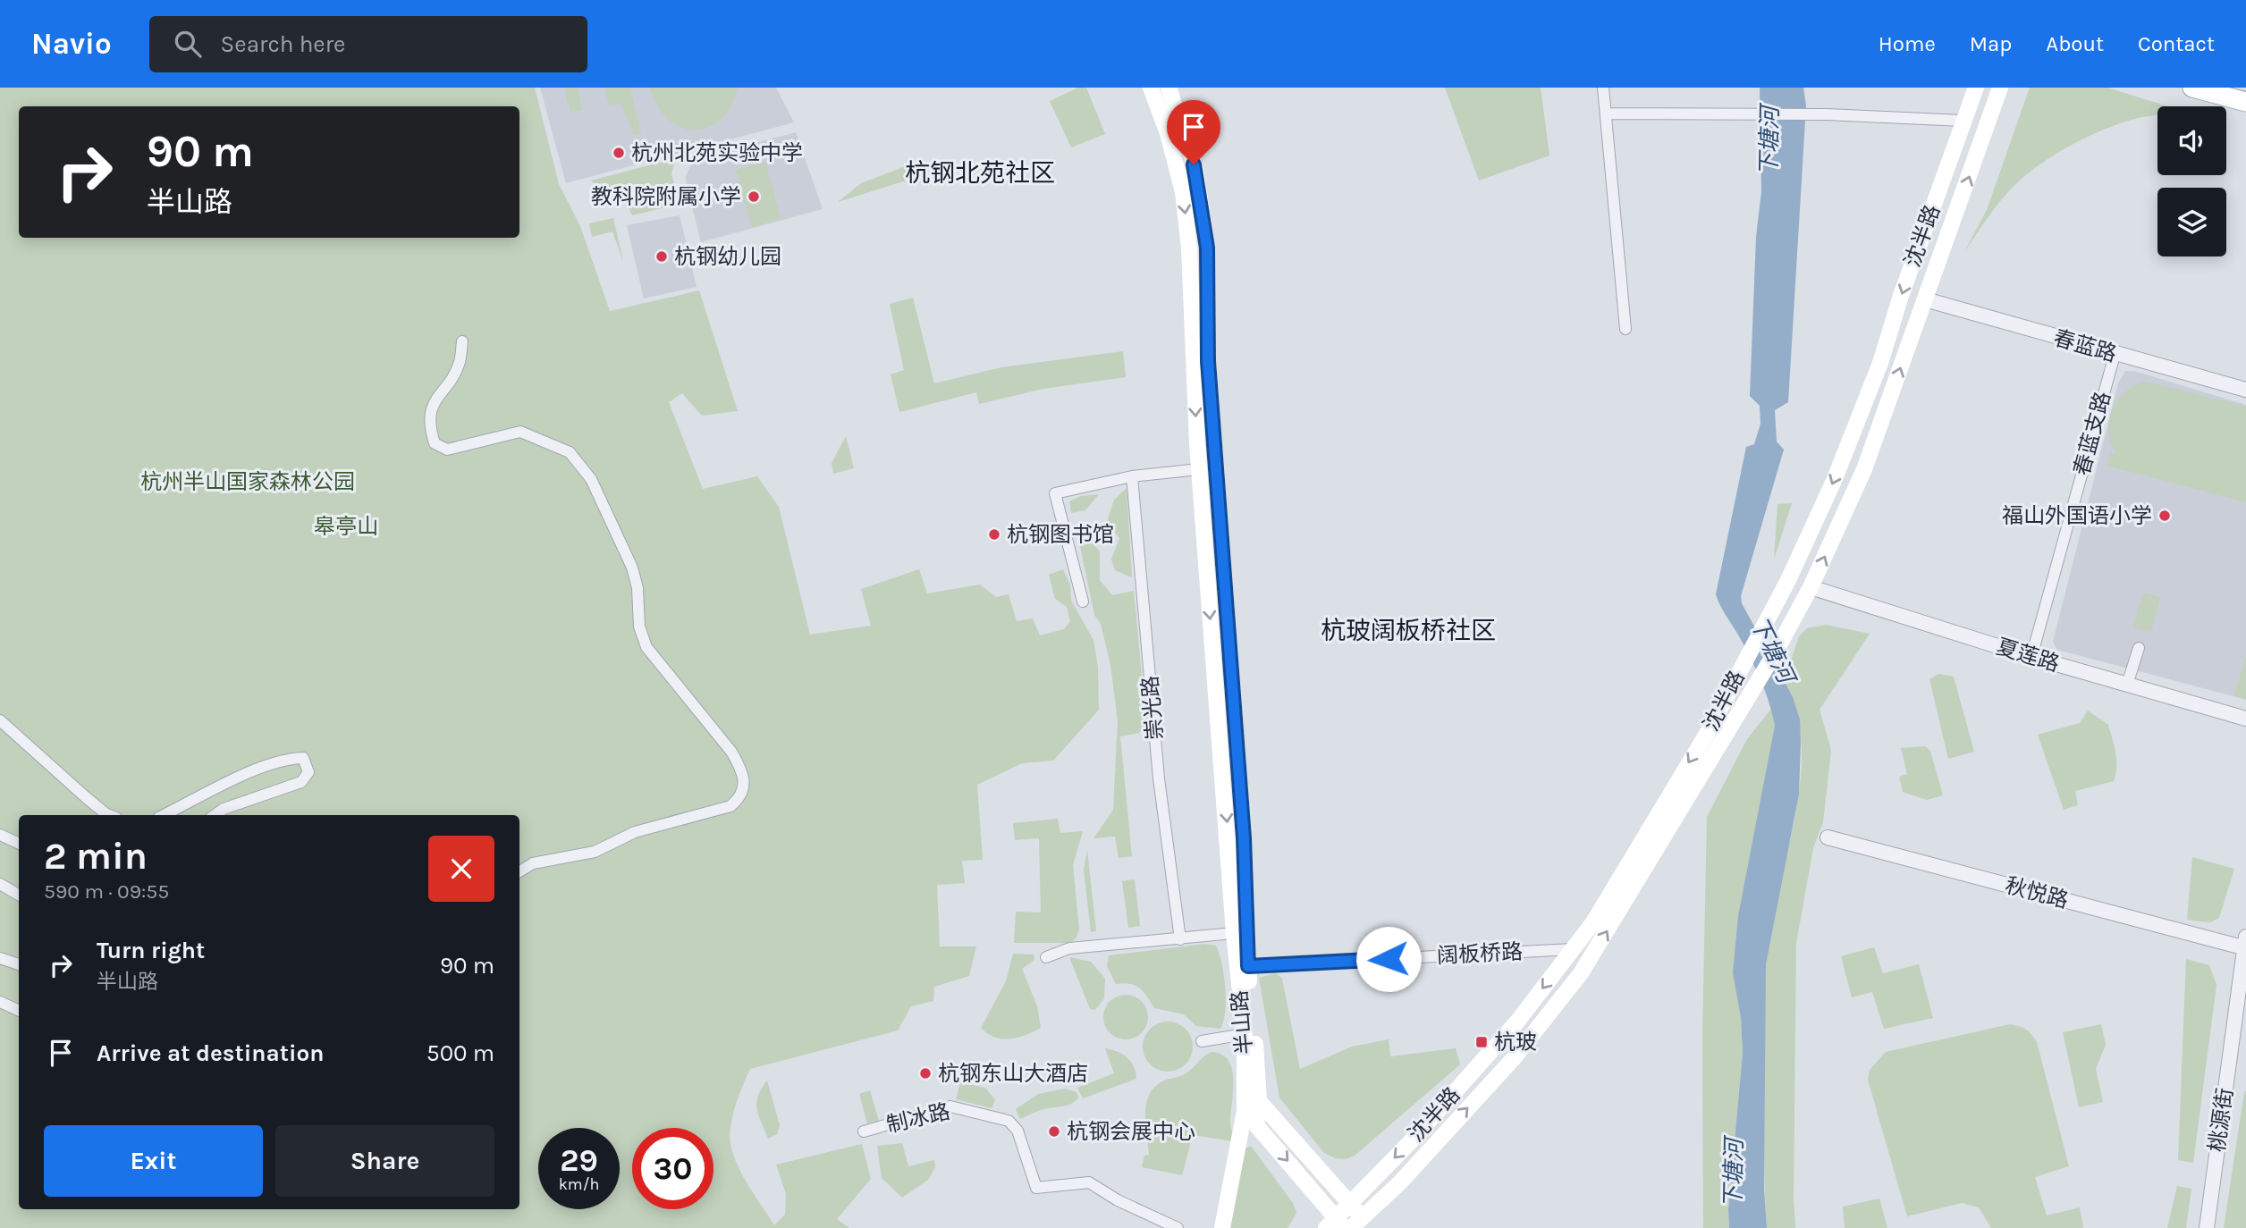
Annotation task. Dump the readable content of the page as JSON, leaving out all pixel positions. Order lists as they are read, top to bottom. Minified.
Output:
{"streets":{"main road":["沈半路","半山路"],"street":["春蓝路","春蓝支路","夏莲路","崇光路","秋悦路","阔板桥路","制冰路","桃源街"]},"crossings":[["沈半路","春蓝路"],["沈半路","夏莲路"],["沈半路","阔板桥路"],["春蓝路","春蓝支路"],["春蓝支路","夏莲路"],["秋悦路","桃源街"],["阔板桥路","半山路"]],"districts":["杭钢北苑社区","杭玻阔板桥社区"],"water":["下塘河"],"parks":["杭州半山国家森林公园","皋亭山"],"places":{"other":["杭州北苑实验中学","教科院附属小学","杭钢幼儿园","福山外国语小学","杭钢图书馆","杭钢东山大酒店","杭钢会展中心"],"transit":["杭玻"]},"page":{"header":"Navio","search":"Search here","nav":["Home","Map","About","Contact"],"turn":["90 m","半山路"],"heading":["2 min","590 m · 09:55"],"list":[{"name":"Turn right","note":"半山路","value":"90 m"},{"name":"Arrive at destination","value":"500 m"}],"buttons":["Exit","Share"],"speed":"29 km/h","limit":"30"}}
